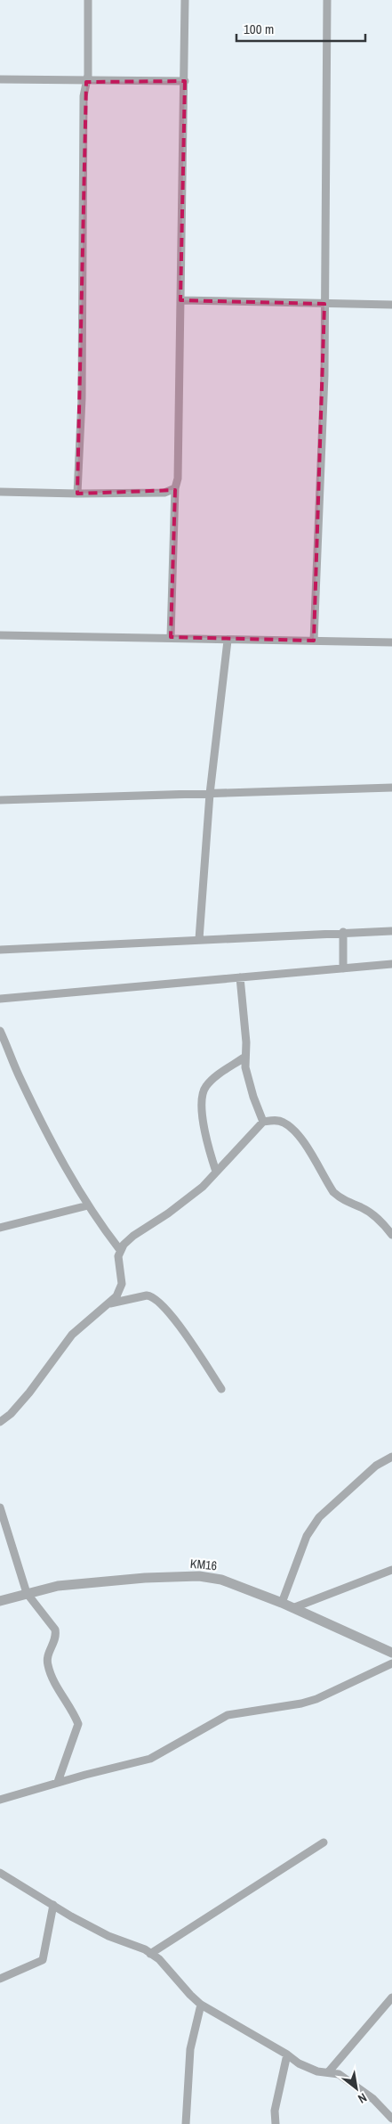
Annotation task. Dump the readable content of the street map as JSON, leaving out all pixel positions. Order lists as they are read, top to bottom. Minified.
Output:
{"streets":{"street":["KM16"]},"scale_bar":"100 m","north":"bottom right"}
